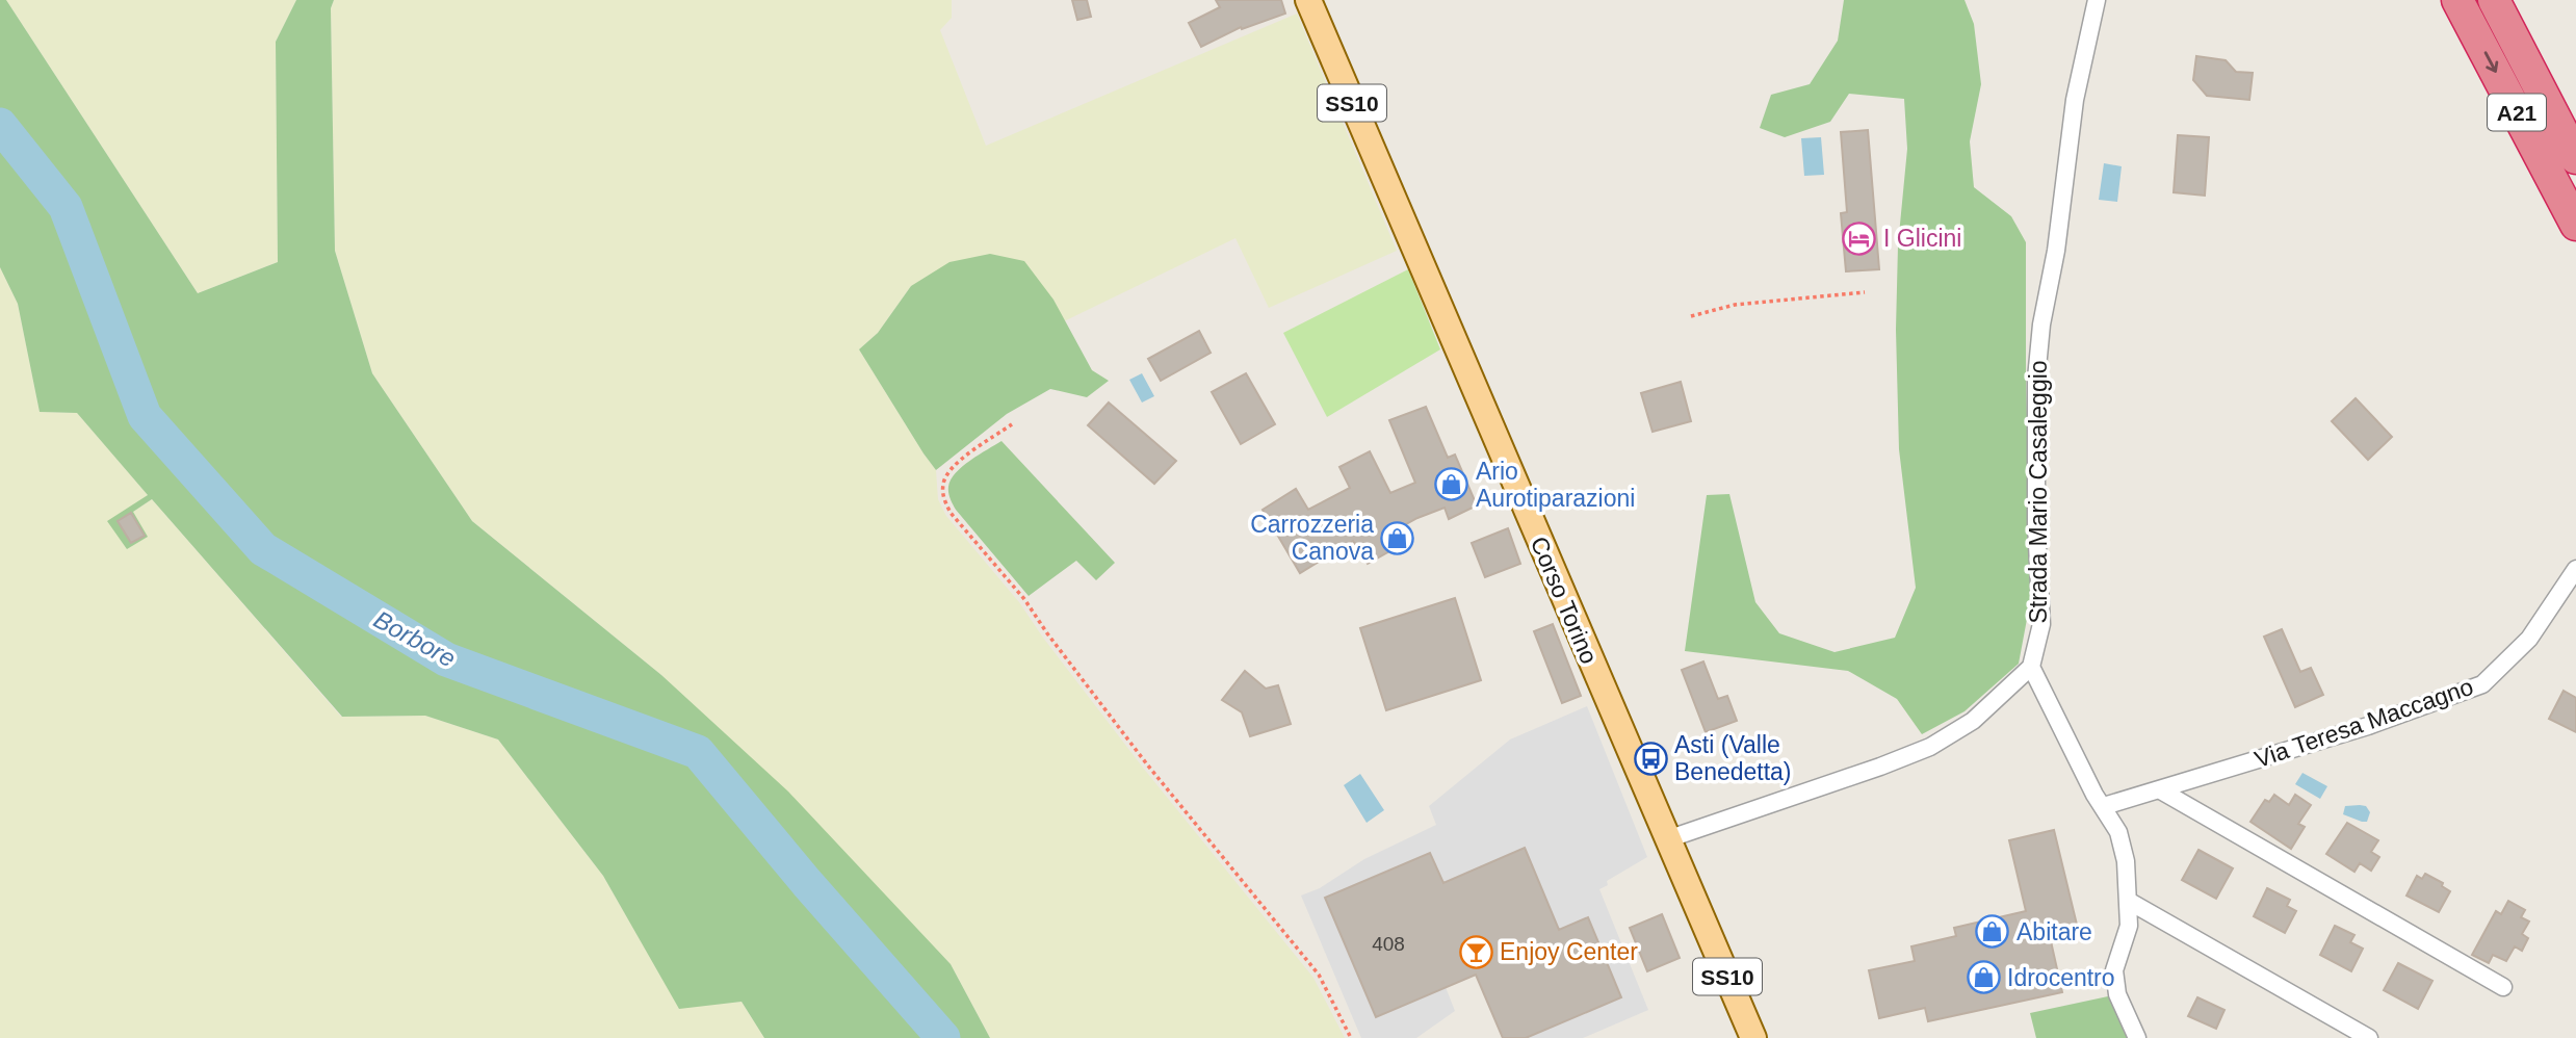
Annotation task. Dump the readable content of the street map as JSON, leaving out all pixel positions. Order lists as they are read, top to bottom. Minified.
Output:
{"streets":{"highway":["A21"],"main road":["SS10","Corso Torino"],"street":["Strada Mario Casaleggio","Via Teresa Maccagno"]},"water":["Borbore"],"places":{"hotel":["I Glicini"],"shop":["Ario Aurotiparazioni","Carrozzeria Canova","Abitare","Idrocentro"],"bus stop":["Asti (Valle Benedetta)"],"bar":["Enjoy Center"]},"house_numbers":["408"]}
